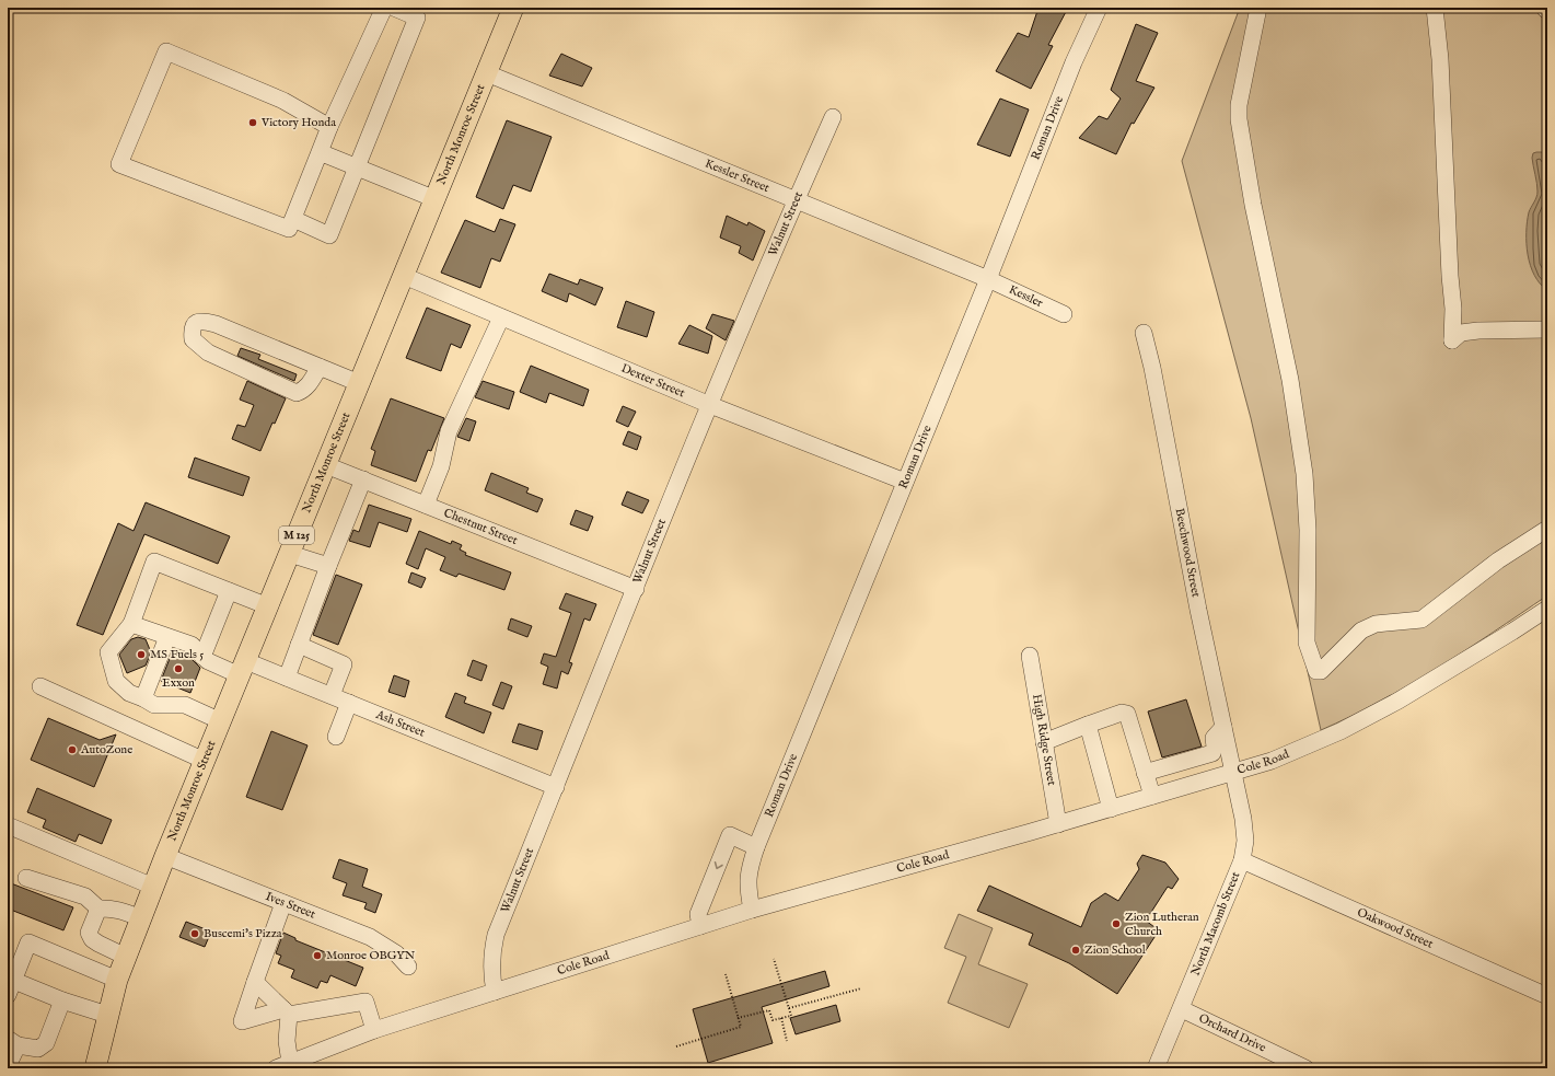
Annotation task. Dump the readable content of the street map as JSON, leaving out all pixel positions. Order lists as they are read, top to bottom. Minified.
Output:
{"streets":{"main road":["North Monroe Street","M 125"],"street":["Roman Drive","Kessler Street","Walnut Street","Kessler","Dexter Street","Chestnut Street","Beechwood Street","Ash Street","High Ridge Street","Cole Road","Ives Street","North Macomb Street","Oakwood Street","Orchard Drive"]},"crossings":[["Roman Drive","Kessler Street"],["Roman Drive","Kessler"],["Roman Drive","Dexter Street"],["Roman Drive","Cole Road"],["North Monroe Street","Kessler Street"],["North Monroe Street","Dexter Street"],["North Monroe Street","Chestnut Street"],["North Monroe Street","Ash Street"],["North Monroe Street","Ives Street"],["Kessler Street","Walnut Street"],["Kessler Street","Kessler"],["Walnut Street","Dexter Street"],["Walnut Street","Chestnut Street"],["Walnut Street","Ash Street"],["Walnut Street","Cole Road"],["Beechwood Street","Cole Road"],["Beechwood Street","North Macomb Street"],["High Ridge Street","Cole Road"],["Cole Road","North Macomb Street"],["North Macomb Street","Oakwood Street"],["North Macomb Street","Orchard Drive"]],"places":["Victory Honda","MS Fuels 5","Exxon","AutoZone","Zion Lutheran Church","Buscemi's Pizza","Zion School","Monroe OBGYN"]}
